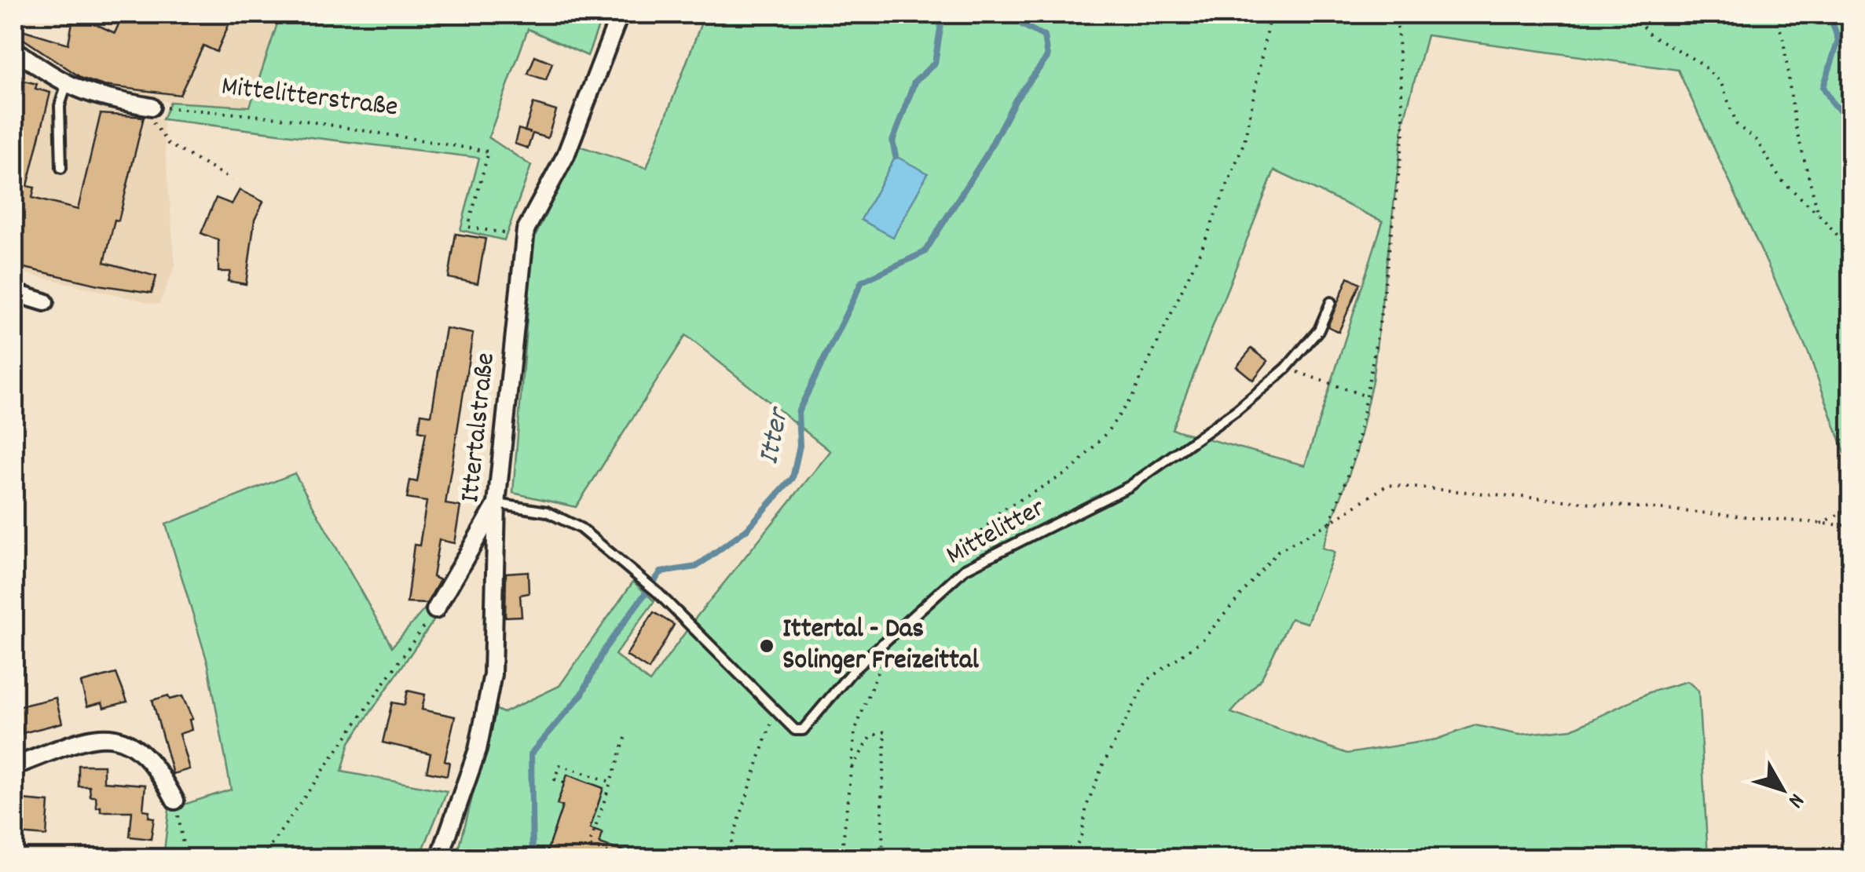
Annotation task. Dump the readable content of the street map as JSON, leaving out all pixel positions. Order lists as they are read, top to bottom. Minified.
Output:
{"streets":{"street":["Ittertalstraße"],"lane":["Mittelitter"],"path":["Mittelitterstraße"]},"crossings":[["Ittertalstraße","Mittelitter"]],"water":["Itter"],"places":["Ittertal - Das Solinger Freizeittal"],"north":"bottom right"}
